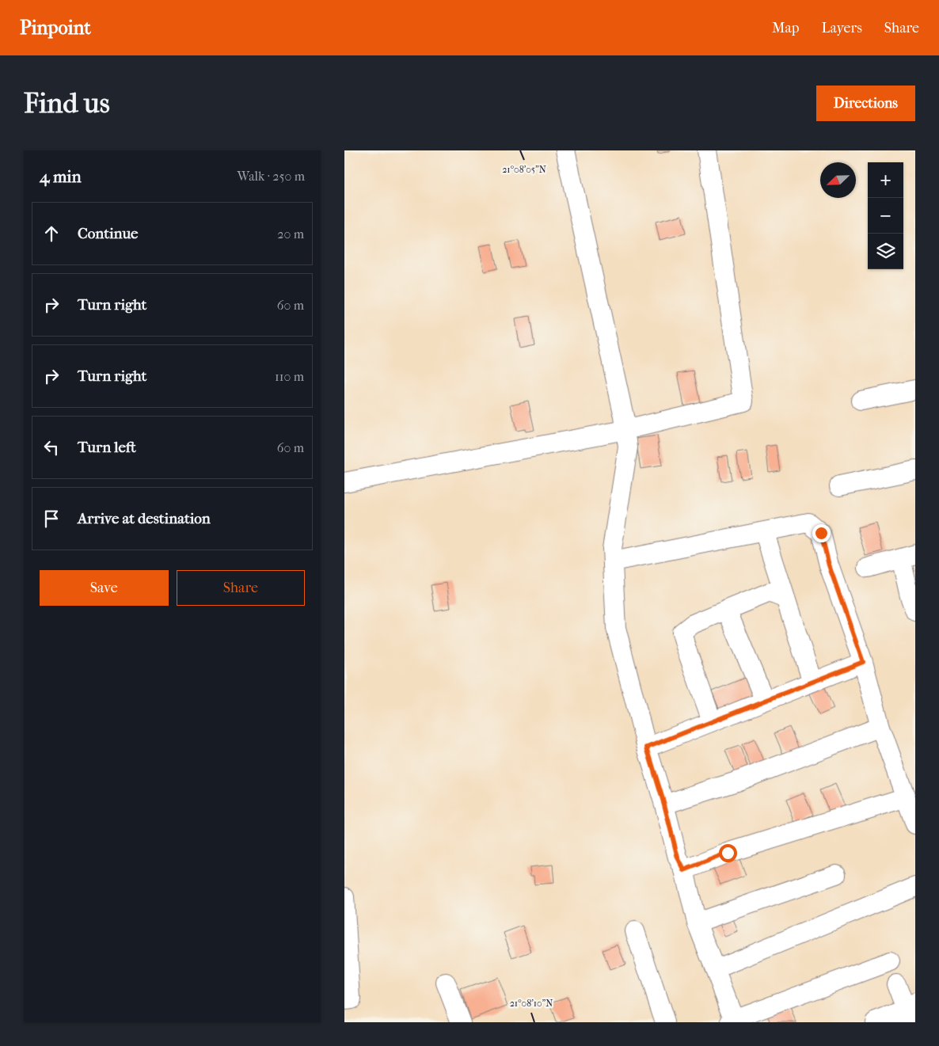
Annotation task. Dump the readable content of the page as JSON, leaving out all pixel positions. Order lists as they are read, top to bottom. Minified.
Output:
{"north":"bottom left","page":{"header":"Pinpoint","nav":["Map","Layers","Share"],"buttons":["Directions",["Save","Share"]],"title":"Find us","heading":["4 min","Walk · 250 m"],"map_buttons":["+","−"],"list":[["Continue","20 m"],["Turn right","60 m"],["Turn right","110 m"],["Turn left","60 m"],"Arrive at destination"]},"coordinates":["21°08'05\"N","21°08'10\"N"]}
